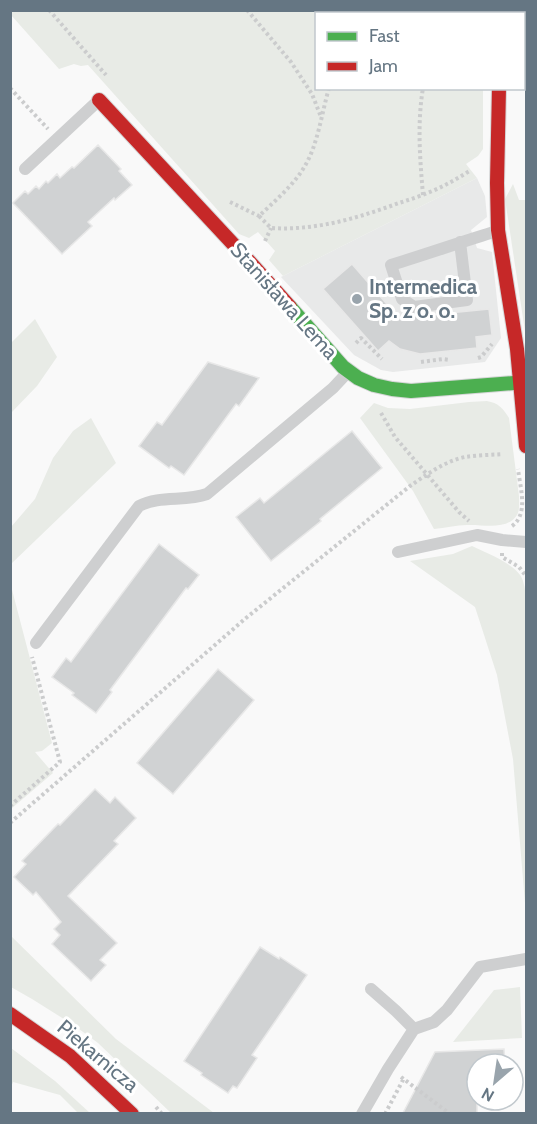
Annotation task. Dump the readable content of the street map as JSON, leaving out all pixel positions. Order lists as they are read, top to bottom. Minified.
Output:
{"streets":{"street":["Stanisława Lema","Piekarnicza"]},"places":["Intermedica Sp. z o. o."],"legend":["Fast","Jam"],"north":"bottom left"}
